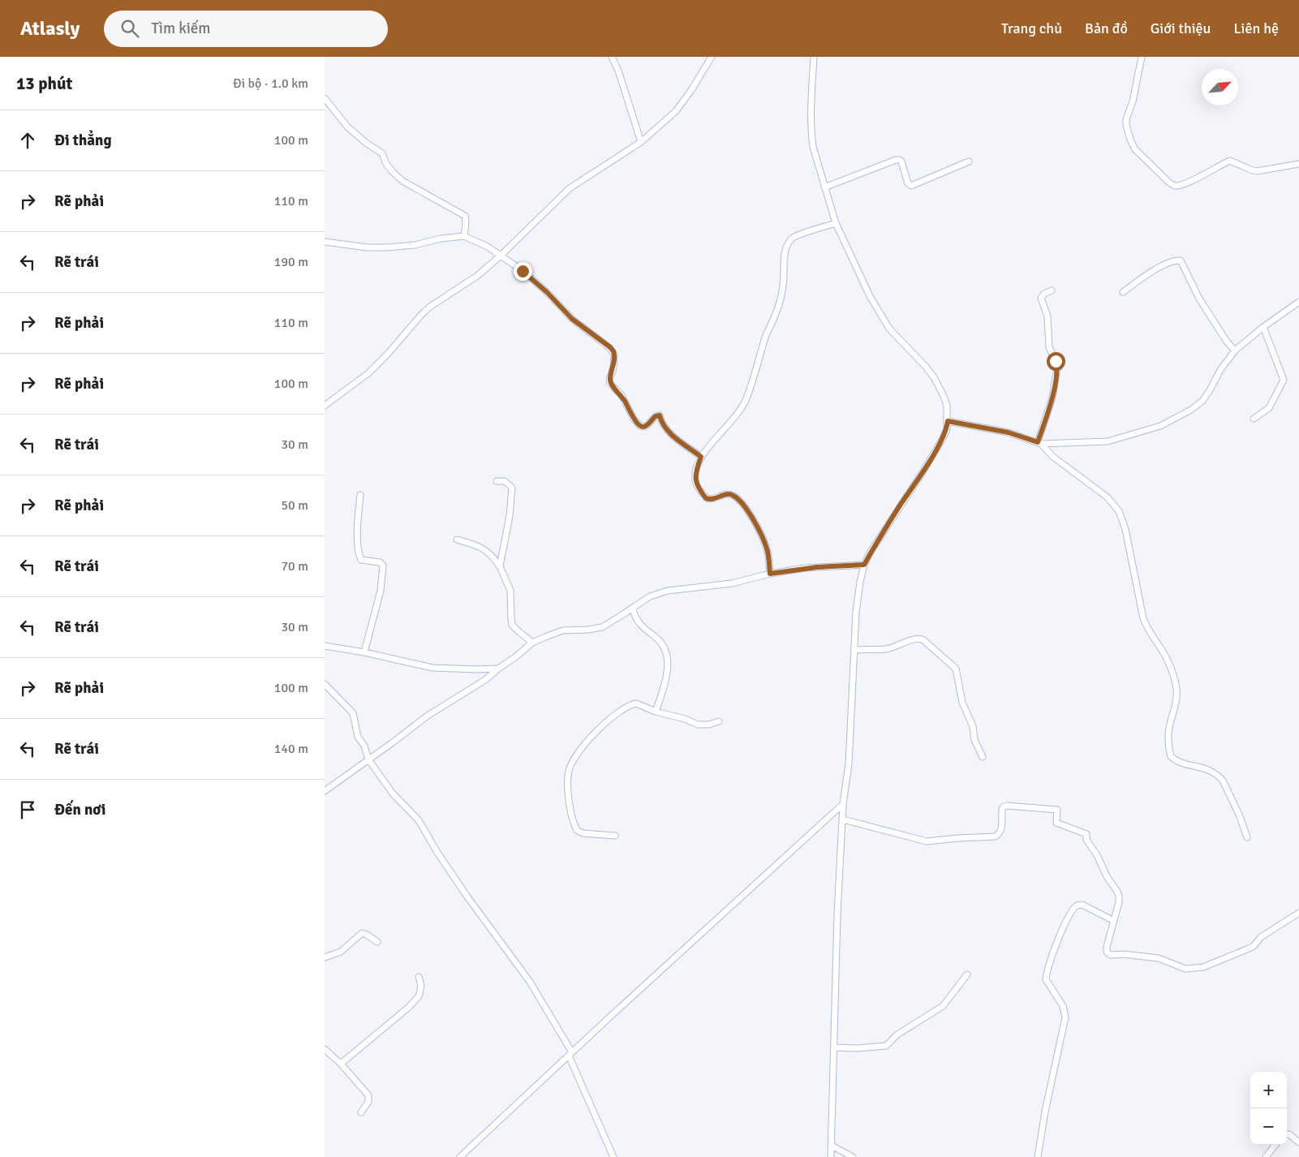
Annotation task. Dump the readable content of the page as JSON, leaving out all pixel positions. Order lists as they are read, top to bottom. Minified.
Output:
{"north":"top right","page":{"header":"Atlasly","search":"Tìm kiếm","nav":["Trang chủ","Bản đồ","Giới thiệu","Liên hệ"],"heading":["13 phút","Đi bộ · 1.0 km"],"list":[["Đi thẳng","100 m"],["Rẽ phải","110 m"],["Rẽ trái","190 m"],["Rẽ phải","110 m"],["Rẽ phải","100 m"],["Rẽ trái","30 m"],["Rẽ phải","50 m"],["Rẽ trái","70 m"],["Rẽ trái","30 m"],["Rẽ phải","100 m"],["Rẽ trái","140 m"],"Đến nơi"],"map_buttons":["+","−"]}}
